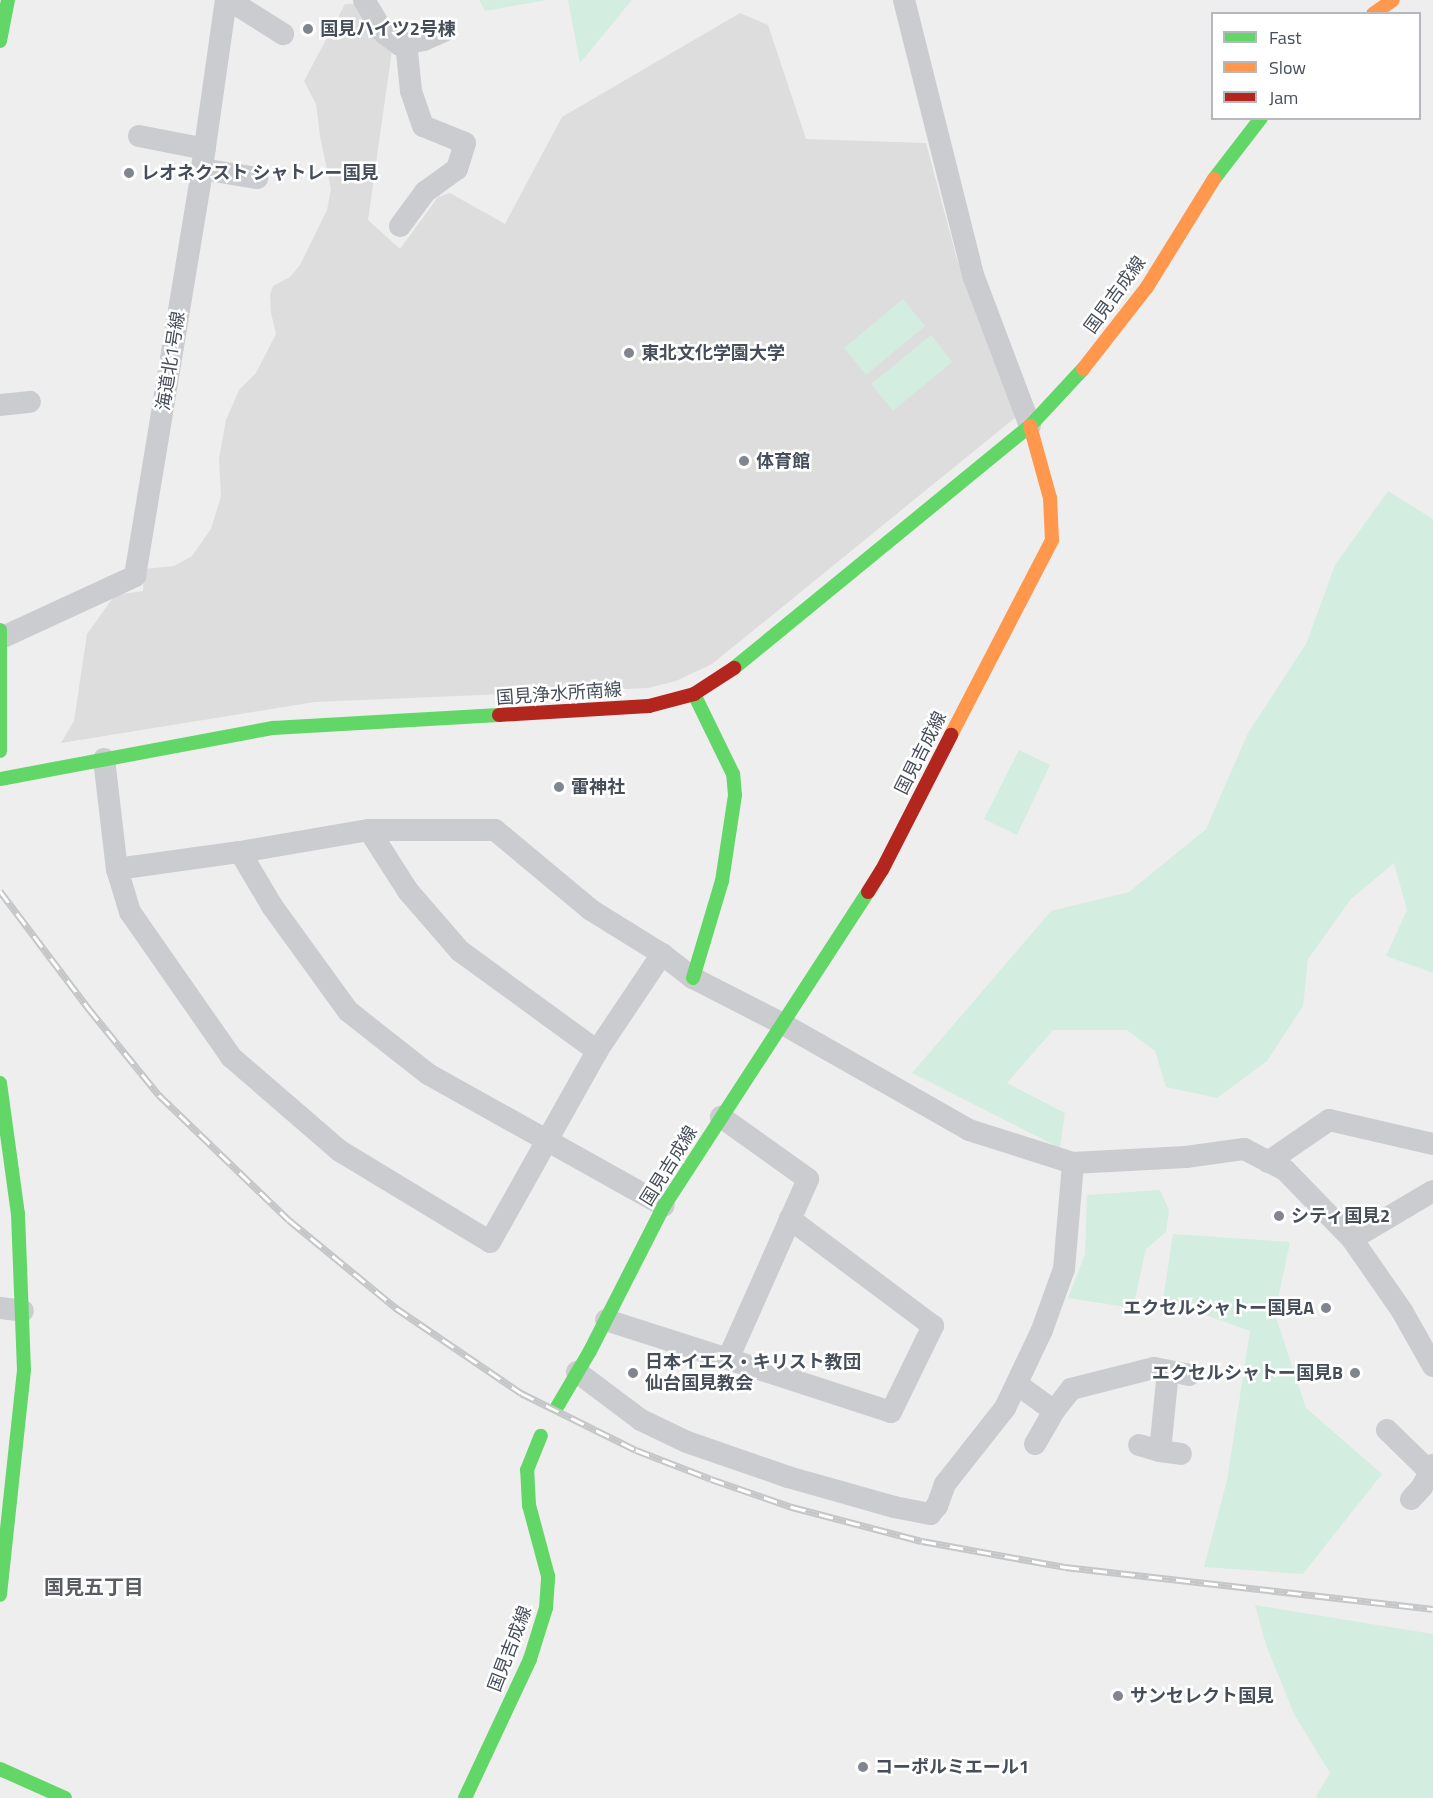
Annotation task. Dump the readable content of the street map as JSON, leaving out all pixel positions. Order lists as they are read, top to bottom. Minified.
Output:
{"streets":{"street":["国見吉成線","海道北1号線","国見浄水所南線"]},"crossings":[["国見吉成線","国見浄水所南線"]],"districts":["国見五丁目"],"places":["国見ハイツ2号棟","レオネクスト シャトレー国見","東北文化学園大学","体育館","雷神社","シティ国見2","エクセルシャトー国見A","日本イエス・キリスト教団 仙台国見教会","エクセルシャトー国見B","サンセレクト国見","コーポルミエール1"],"legend":["Fast","Slow","Jam"]}
